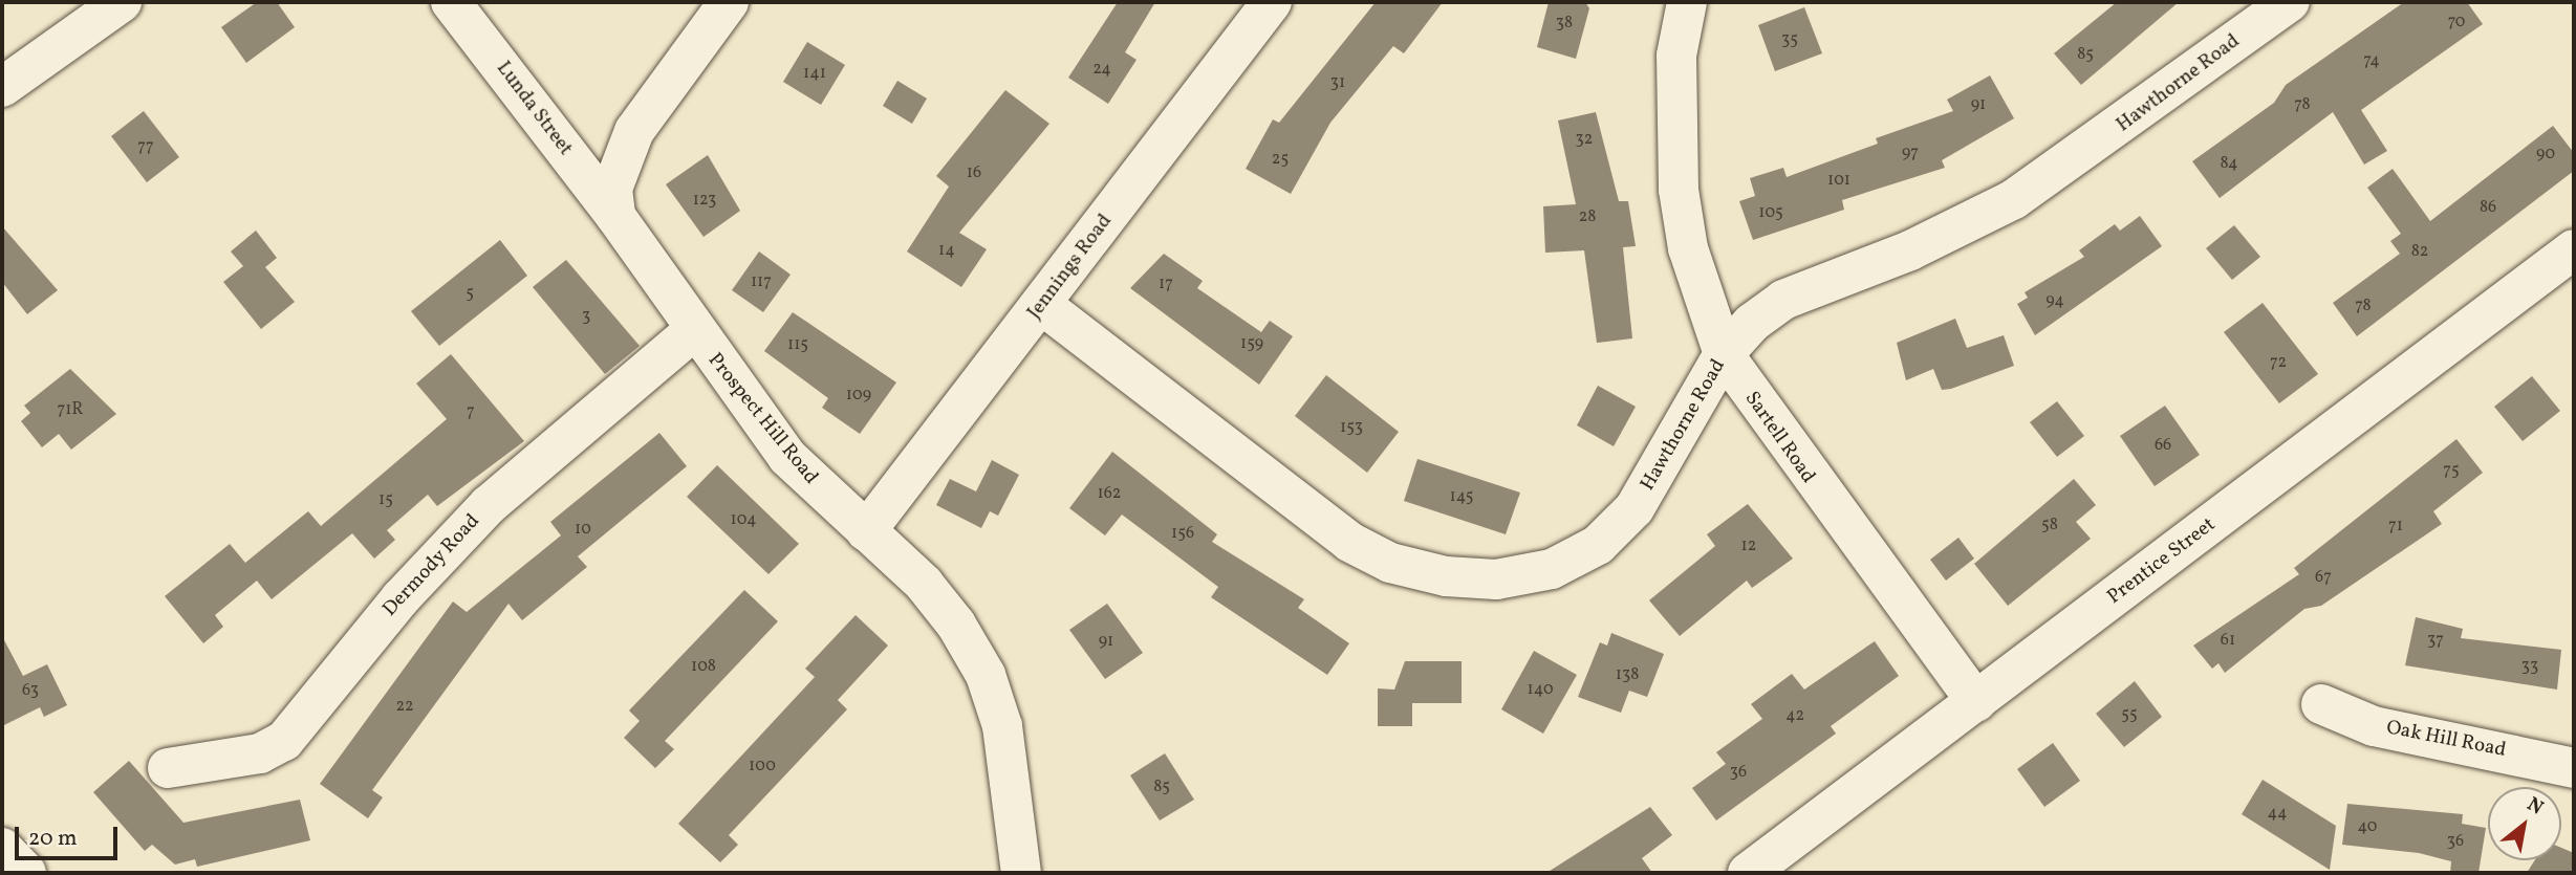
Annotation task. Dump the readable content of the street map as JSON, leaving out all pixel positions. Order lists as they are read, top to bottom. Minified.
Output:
{"streets":{"street":["Hawthorne Road","Lunda Street","Jennings Road","Prospect Hill Road","Sartell Road","Prentice Street","Dermody Road","Oak Hill Road"]},"crossings":[["Hawthorne Road","Jennings Road"],["Hawthorne Road","Sartell Road"],["Lunda Street","Prospect Hill Road"],["Jennings Road","Prospect Hill Road"],["Prospect Hill Road","Dermody Road"],["Sartell Road","Prentice Street"]],"house_numbers":["70","38","35","85","74","24","141","31","91","78","32","77","97","90","25","84","16","101","123","86","105","28","14","82","117","17","5","94","78","3","159","115","72","109","71R","7","153","66","75","162","145","15","104","58","71","10","156","12","67","61","37","91","108","33","138","140","63","22","55","42","100","36","85","44","40","36"],"scale_bar":"20 m","north":"top right"}
